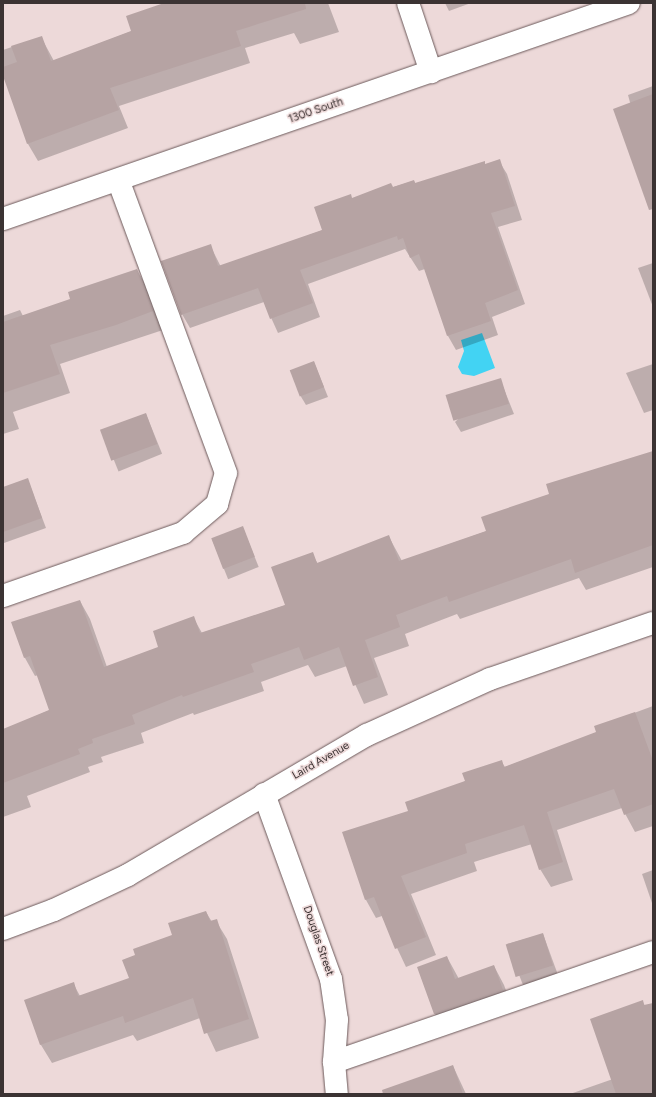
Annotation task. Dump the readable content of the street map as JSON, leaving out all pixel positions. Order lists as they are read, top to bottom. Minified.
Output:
{"streets":{"street":["1300 South","Laird Avenue","Douglas Street"]},"crossings":[["Laird Avenue","Douglas Street"]]}
